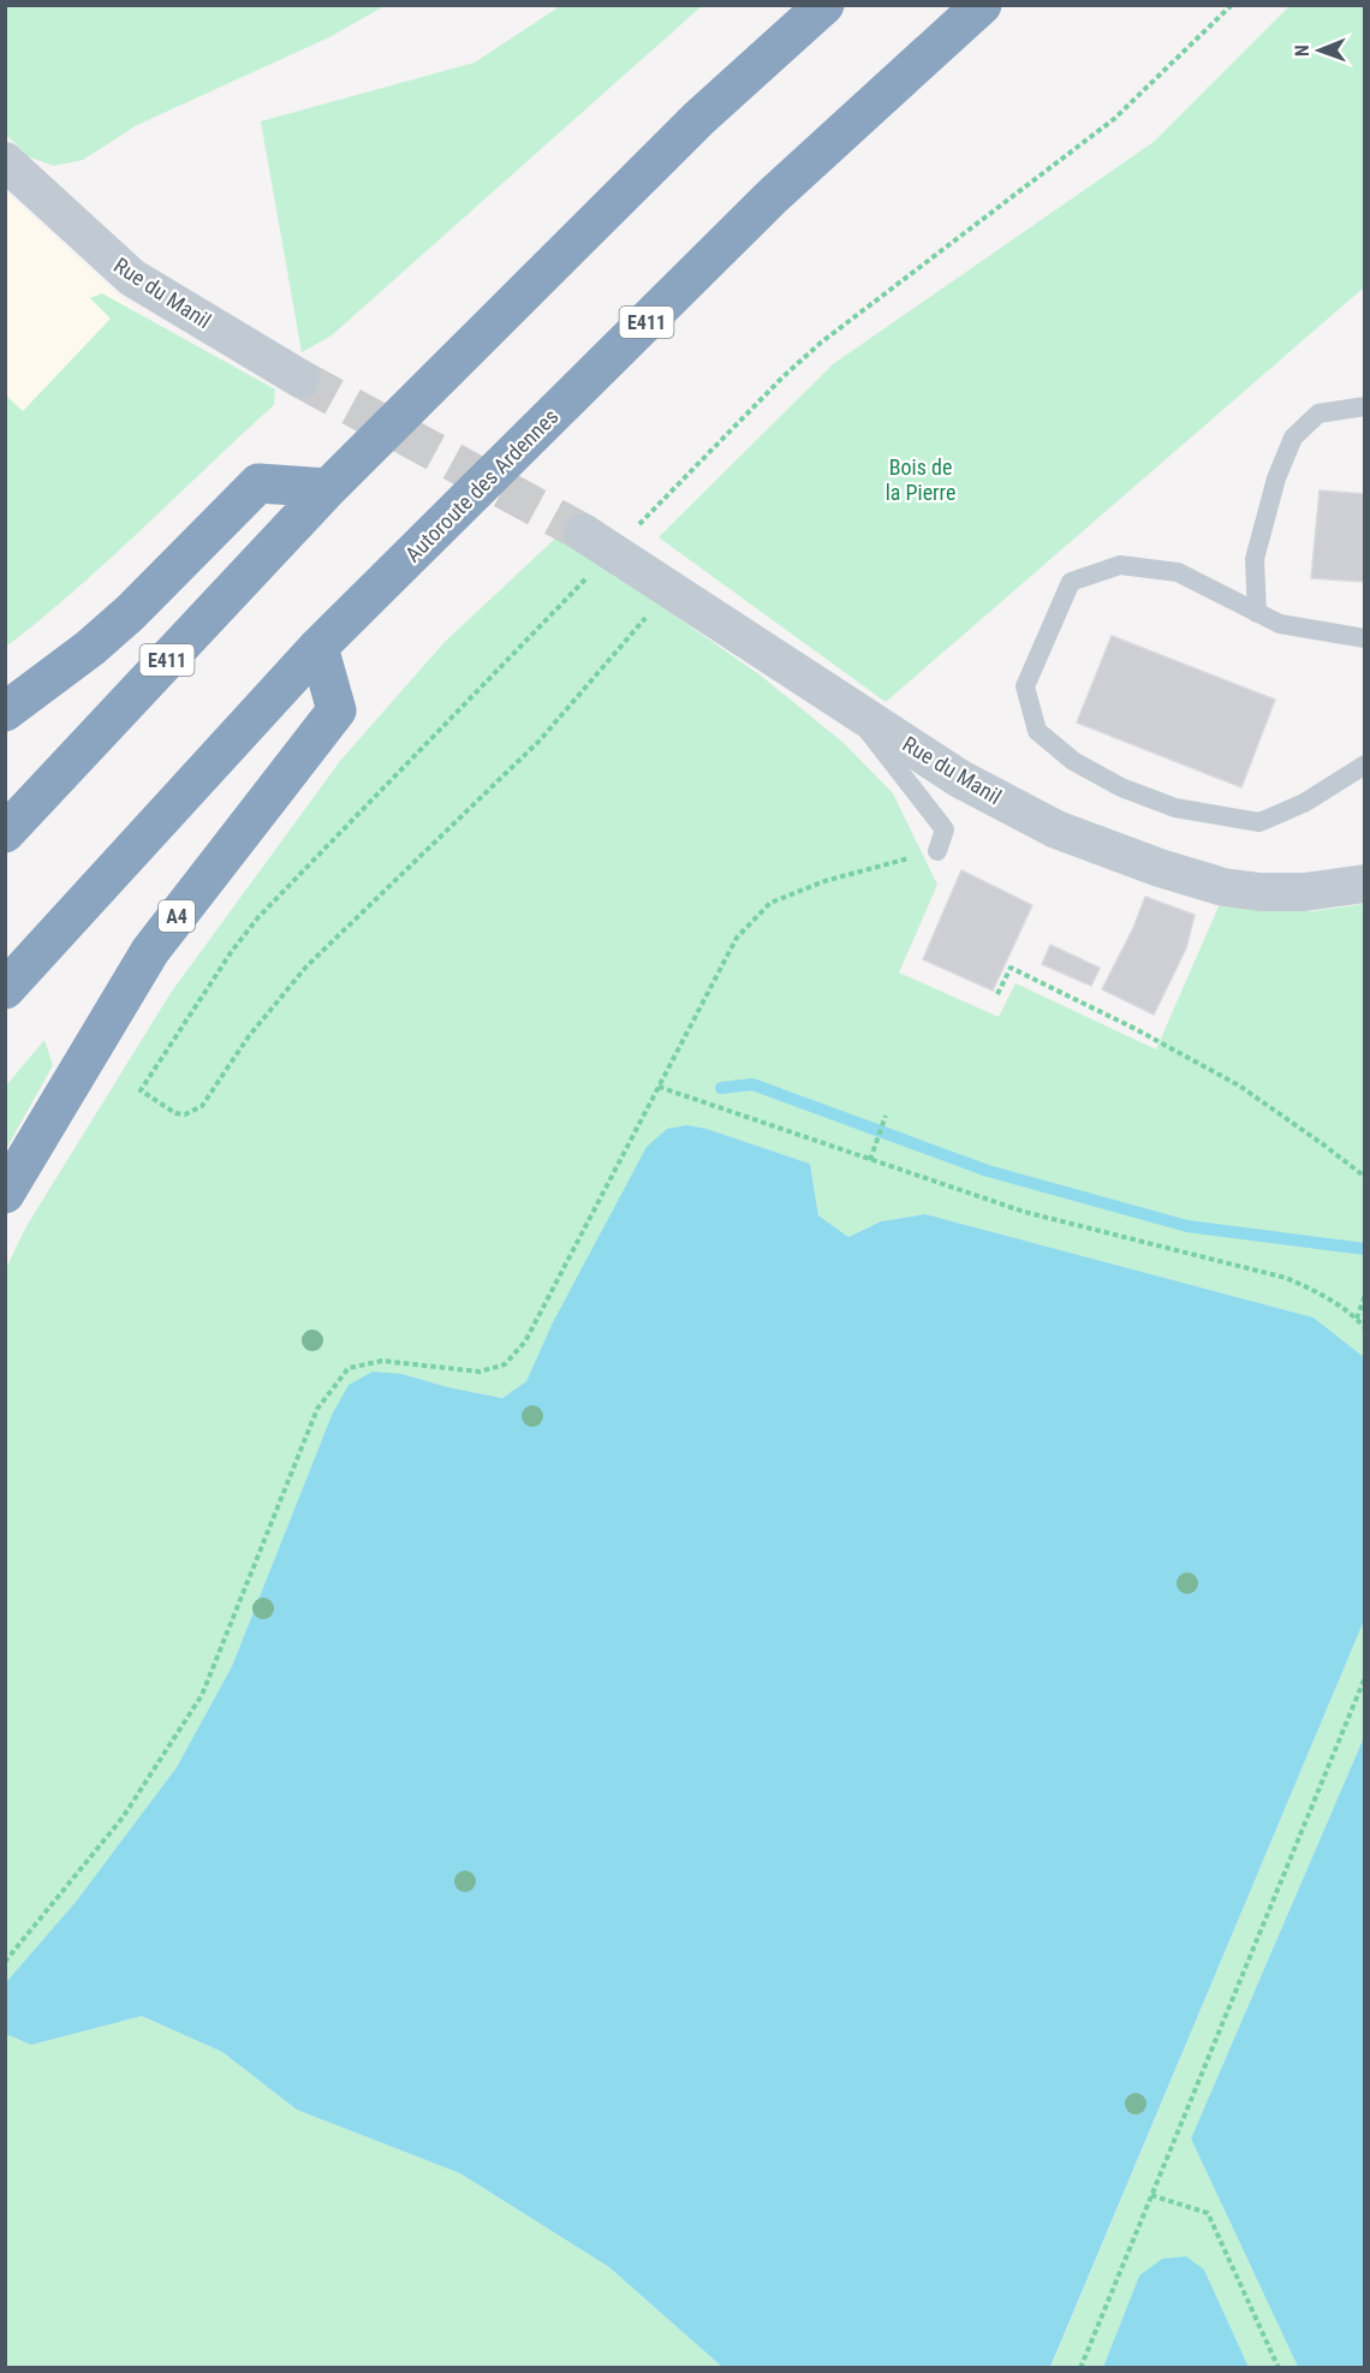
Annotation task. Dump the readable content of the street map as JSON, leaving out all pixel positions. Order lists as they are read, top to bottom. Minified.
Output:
{"streets":{"highway":["E411","Autoroute des Ardennes","A4"],"street":["Rue du Manil"]},"crossings":[["Autoroute des Ardennes","A4"]],"parks":["Bois de la Pierre"],"north":"left"}
